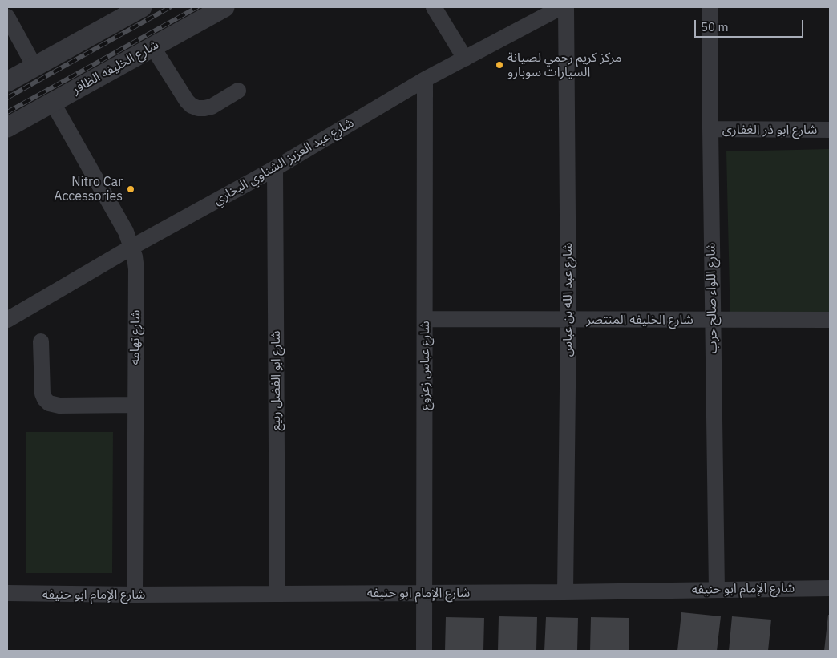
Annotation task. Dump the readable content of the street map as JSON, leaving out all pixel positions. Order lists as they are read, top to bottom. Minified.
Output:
{"streets":{"street":["شارع الخليفه الظافر","شارع ابو ذر الغفارى","شارع عبد العزيز الشناوي البخاري","شارع اللواء صالح حرب","شارع عبد الله بن عباس","شارع الخليفه المنتصر","شارع تهامه","شارع عباس زعزوع","شارع ابو الفضل ربيع","شارع الإمام ابو حنيفه"]},"crossings":[["شارع الخليفه الظافر","شارع تهامه"],["شارع ابو ذر الغفارى","شارع اللواء صالح حرب"],["شارع عبد العزيز الشناوي البخاري","شارع تهامه"],["شارع عبد العزيز الشناوي البخاري","شارع عباس زعزوع"],["شارع عبد العزيز الشناوي البخاري","شارع ابو الفضل ربيع"],["شارع اللواء صالح حرب","شارع الخليفه المنتصر"],["شارع اللواء صالح حرب","شارع الإمام ابو حنيفه"],["شارع عبد الله بن عباس","شارع الخليفه المنتصر"],["شارع عبد الله بن عباس","شارع الإمام ابو حنيفه"],["شارع الخليفه المنتصر","شارع عباس زعزوع"],["شارع تهامه","شارع الإمام ابو حنيفه"],["شارع عباس زعزوع","شارع الإمام ابو حنيفه"],["شارع ابو الفضل ربيع","شارع الإمام ابو حنيفه"]],"places":["مركز كريم رحمي لصيانة السيارات سوبارو","Nitro Car Accessories"],"scale_bar":"50 m"}
